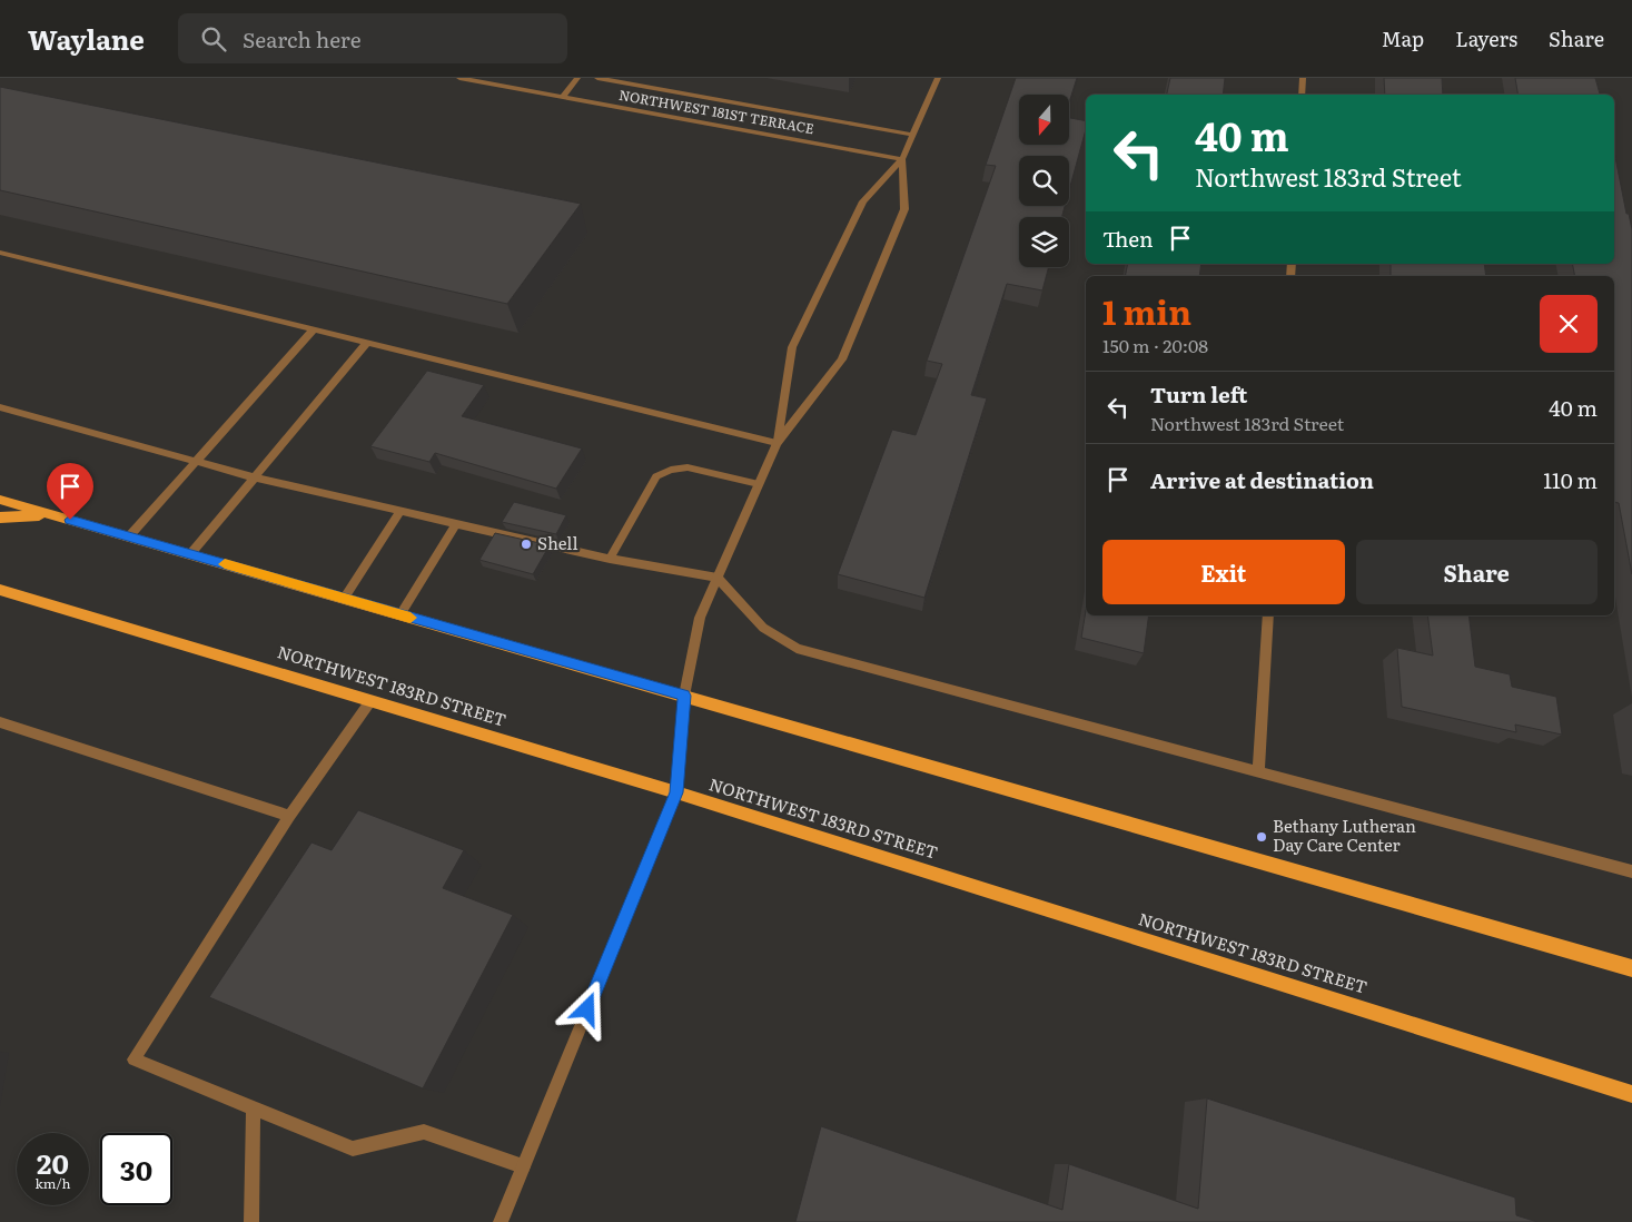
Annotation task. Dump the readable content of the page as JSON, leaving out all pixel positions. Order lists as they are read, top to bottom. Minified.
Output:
{"streets":{"main road":["NORTHWEST 183RD STREET"],"street":["NORTHWEST 181ST TERRACE"]},"places":["Shell","Bethany Lutheran Day Care Center"],"north":"bottom","page":{"header":"Waylane","search":"Search here","nav":["Map","Layers","Share"],"turn":["40 m","Northwest 183rd Street"],"then":"Then","heading":["1 min","150 m · 20:08"],"list":[{"name":"Turn left","note":"Northwest 183rd Street","value":"40 m"},{"name":"Arrive at destination","value":"110 m"}],"buttons":["Exit","Share"],"speed":"20 km/h","limit":"30"}}
